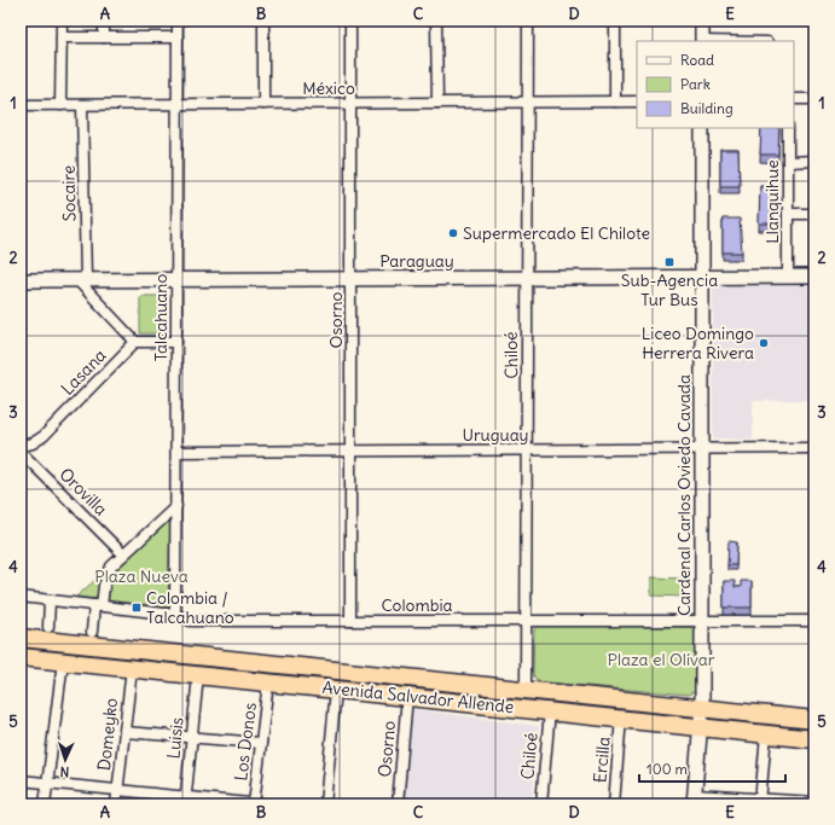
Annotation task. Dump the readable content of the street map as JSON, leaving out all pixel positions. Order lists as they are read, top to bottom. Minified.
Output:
{"streets":{"highway":["Avenida Salvador Allende"],"street":["México","Socaire","Llanquihue","Paraguay","Talcahuano","Osorno","Chiloé","Lasana","Uruguay","Orovilla","Cardenal Carlos Oviedo Cavada","Colombia","Domeyko","Luisis","Los Donos","Ercilla"]},"crossings":[["México","Socaire"],["México","Talcahuano"],["México","Osorno"],["México","Chiloé"],["Socaire","Paraguay"],["Llanquihue","Paraguay"],["Paraguay","Talcahuano"],["Paraguay","Osorno"],["Paraguay","Chiloé"],["Paraguay","Cardenal Carlos Oviedo Cavada"],["Talcahuano","Uruguay"],["Talcahuano","Colombia"],["Osorno","Uruguay"],["Osorno","Colombia"],["Osorno","Avenida Salvador Allende"],["Chiloé","Uruguay"],["Chiloé","Colombia"],["Chiloé","Avenida Salvador Allende"],["Uruguay","Cardenal Carlos Oviedo Cavada"],["Cardenal Carlos Oviedo Cavada","Colombia"],["Cardenal Carlos Oviedo Cavada","Avenida Salvador Allende"],["Avenida Salvador Allende","Domeyko"],["Avenida Salvador Allende","Luisis"],["Avenida Salvador Allende","Los Donos"],["Avenida Salvador Allende","Ercilla"]],"parks":["Plaza Nueva","Plaza el Olívar"],"places":{"other":["Supermercado El Chilote","Liceo Domingo Herrera Rivera"],"transit":["Sub-Agencia Tur Bus","Colombia / Talcahuano"]},"legend":["Road","Park","Building"],"scale_bar":"100 m","north":"bottom","grid":{"columns":["A","B","C","D","E"],"rows":["1","2","3","4","5"]}}
